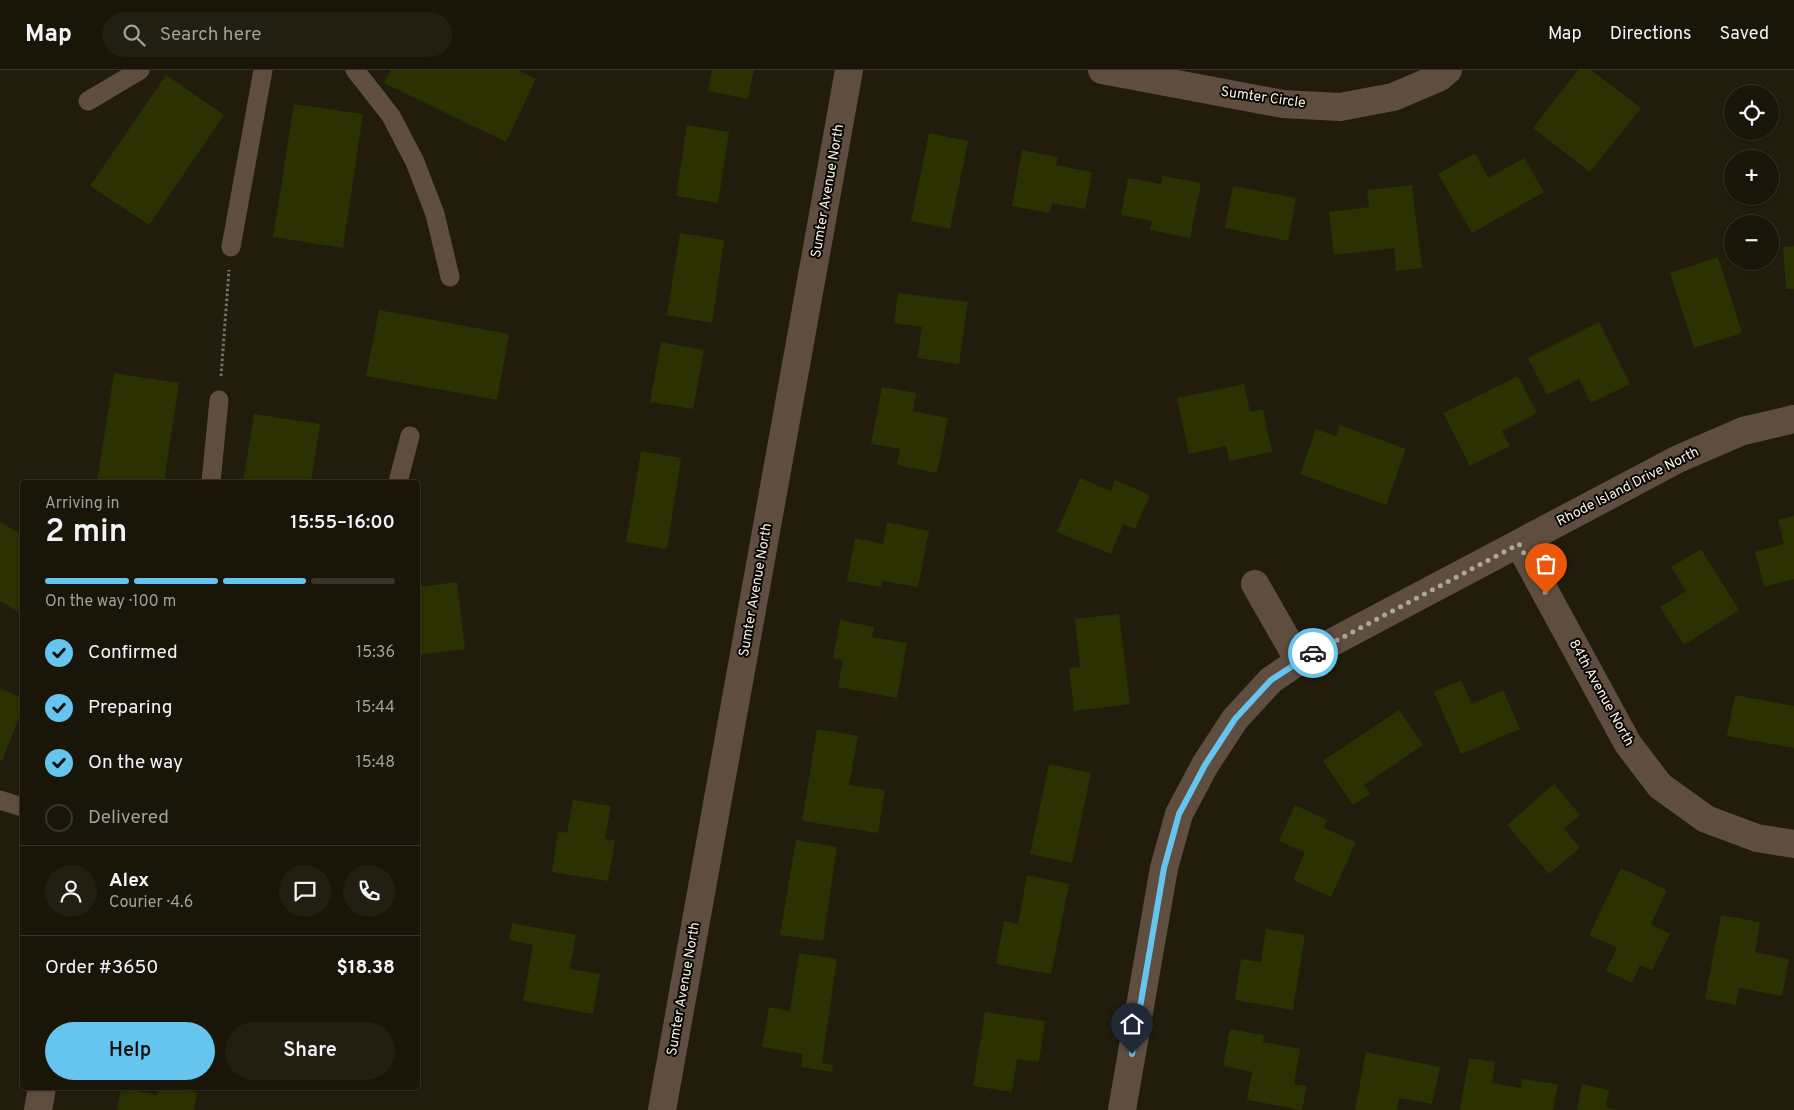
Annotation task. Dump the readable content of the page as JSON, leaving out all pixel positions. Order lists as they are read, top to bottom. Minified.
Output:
{"streets":{"street":["Sumter Circle","Sumter Avenue North","Rhode Island Drive North","84th Avenue North"]},"crossings":[["Rhode Island Drive North","84th Avenue North"]],"page":{"header":"Map","search":"Search here","nav":["Map","Directions","Saved"],"map_buttons":["+","−"],"heading":["2 min","Arriving in","15:55–16:00"],"panel":["Alex","Courier · 4.6","Order #3650","$18.38"],"bar":"On the way · 100 m","list":[["Confirmed","15:36"],["Preparing","15:44"],["On the way","15:48"],"Delivered"],"buttons":["Help","Share"]}}
